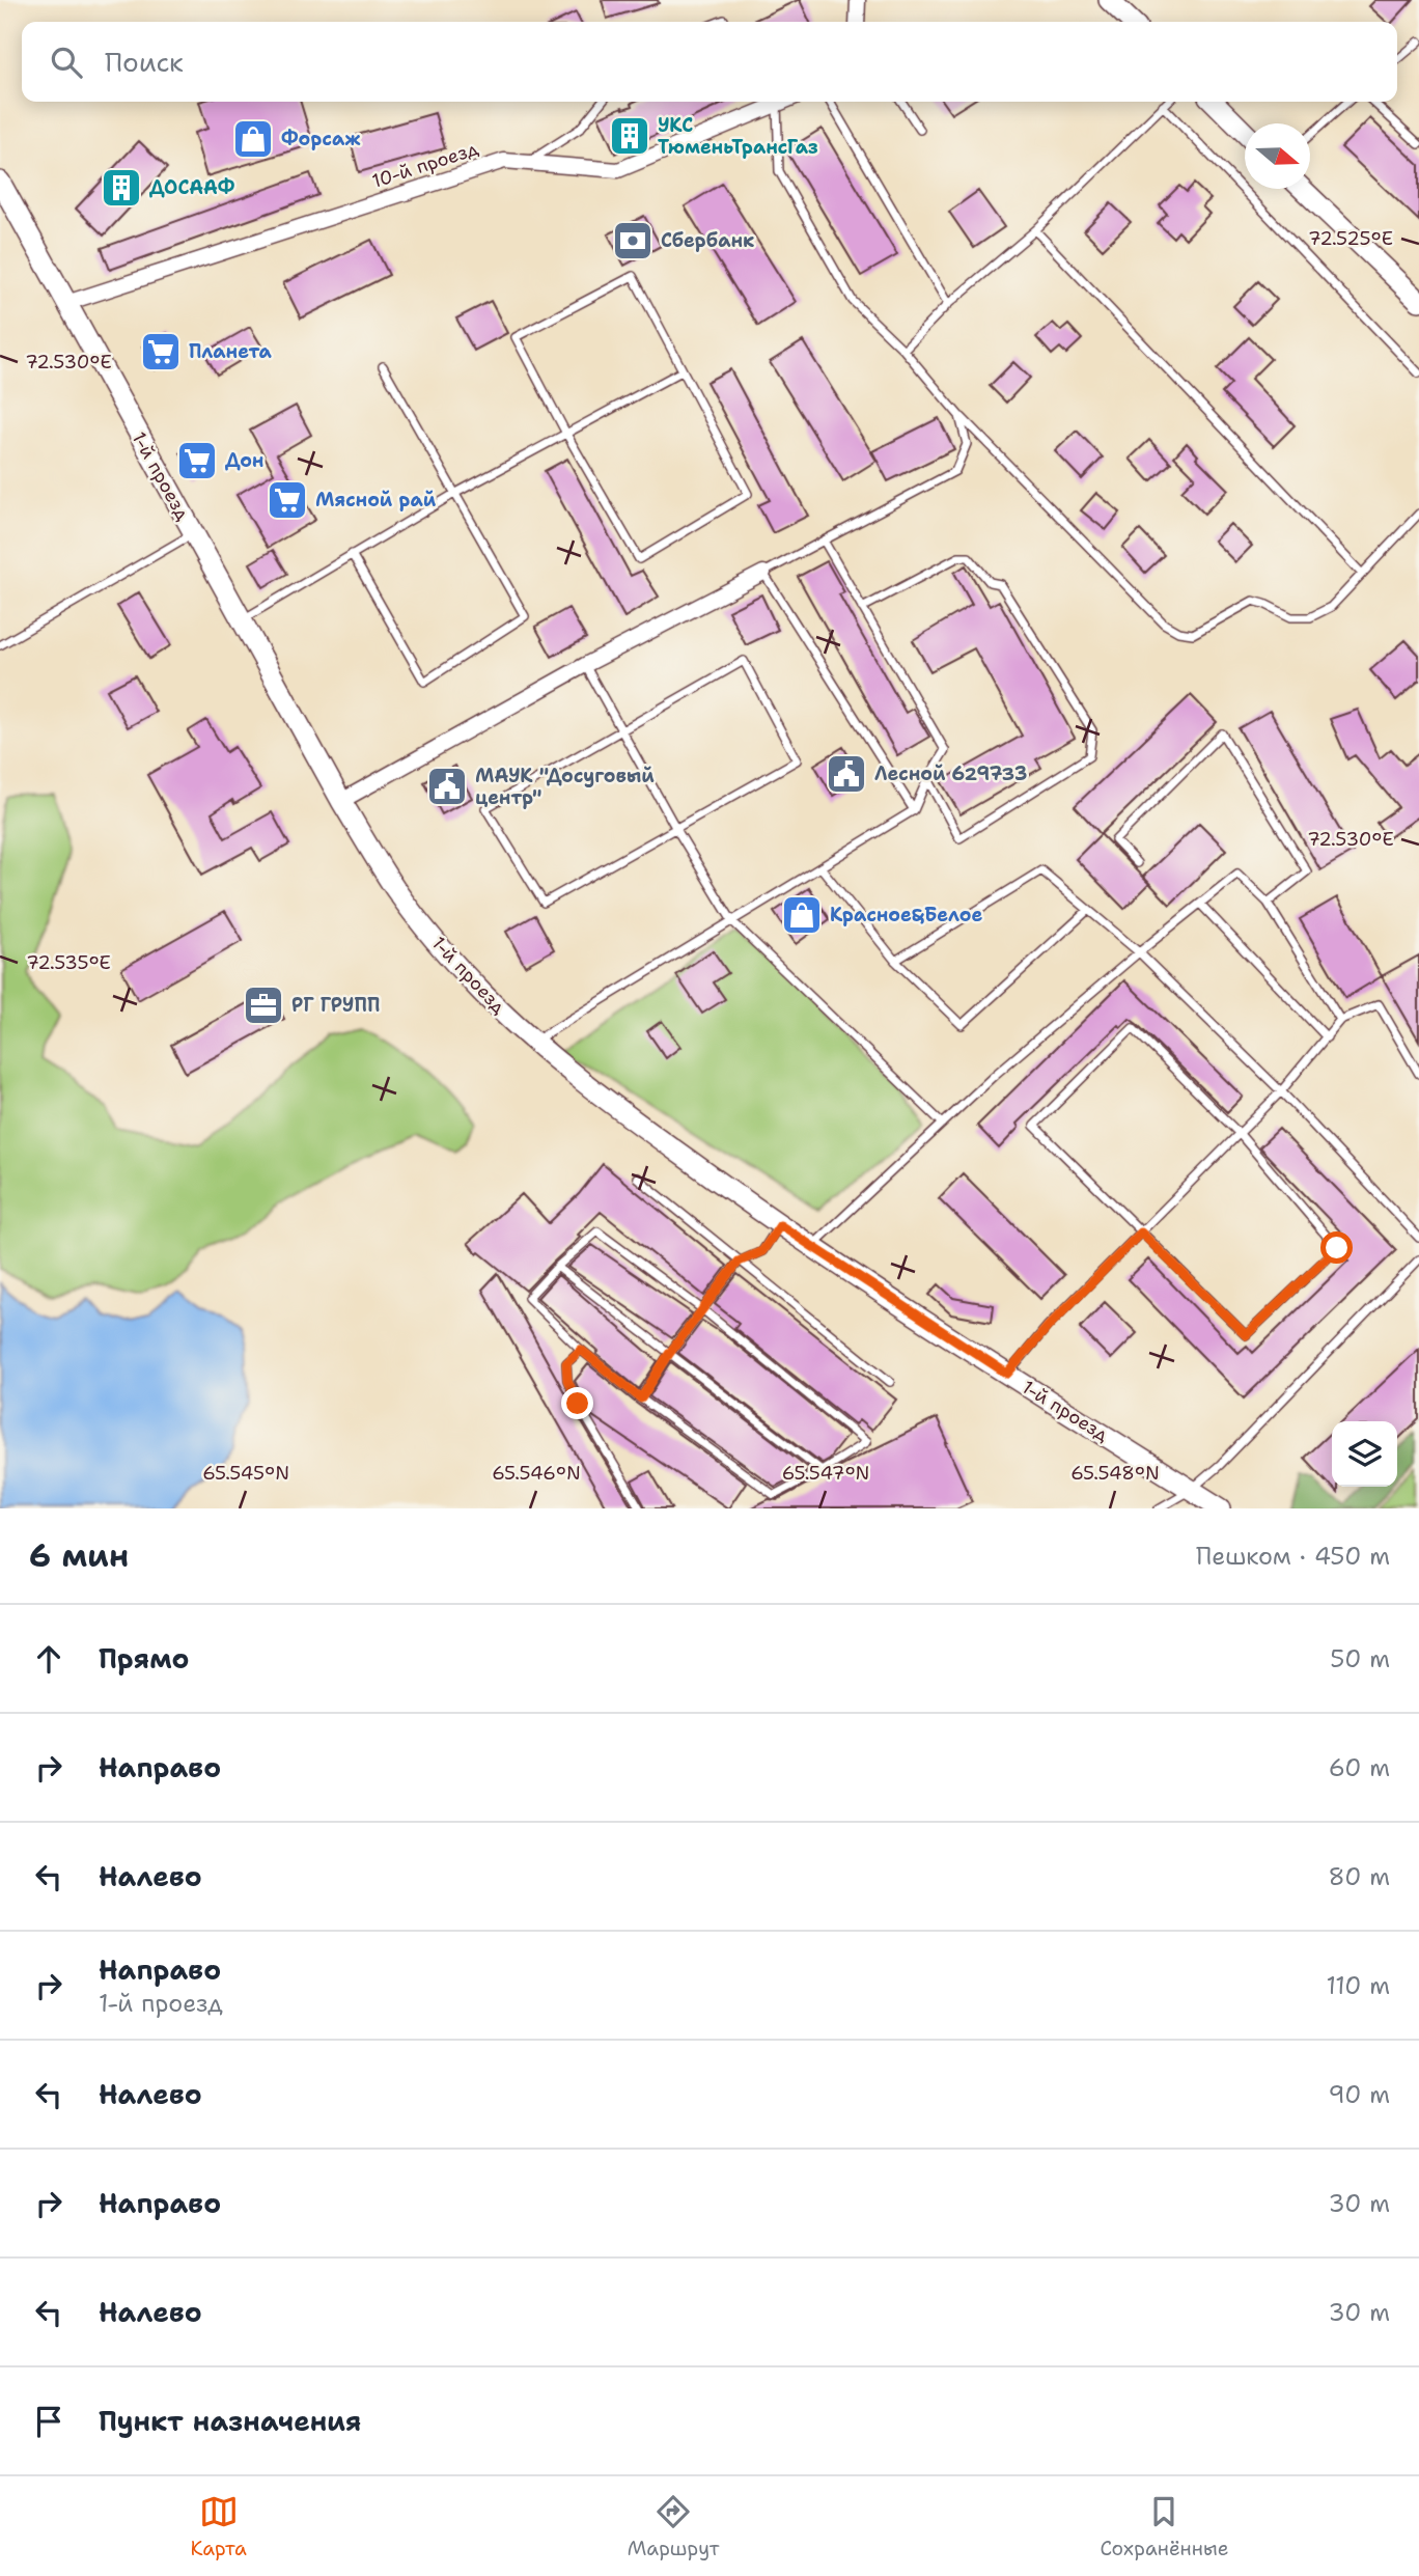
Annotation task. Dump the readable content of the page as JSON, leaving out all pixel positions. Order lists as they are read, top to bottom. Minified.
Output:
{"streets":{"street":["10-й проезд","1-й проезд"]},"crossings":[["10-й проезд","1-й проезд"]],"places":{"building":["УКС ТюменьТрансГаз","ДОСААФ"],"shop":["Форсаж","Красное&Белое"],"bank":["Сбербанк"],"supermarket":["Планета","Дон","Мясной рай"],"public building":["Лесной 629733","МАУК \"Досуговый центр\""],"office":["РГ ГРУПП"]},"north":"right","page":{"search":"Поиск","heading":["6 мин","Пешком · 450 m"],"list":[["Прямо","50 m"],["Направо","60 m"],["Налево","80 m"],["Направо","1-й проезд","110 m"],["Налево","90 m"],["Направо","30 m"],["Налево","30 m"],"Пункт назначения"],"nav":["Карта","Маршрут","Сохранённые"]},"coordinates":["72.525°E","72.530°E","72.535°E","65.545°N","65.546°N","65.547°N","65.548°N"]}
